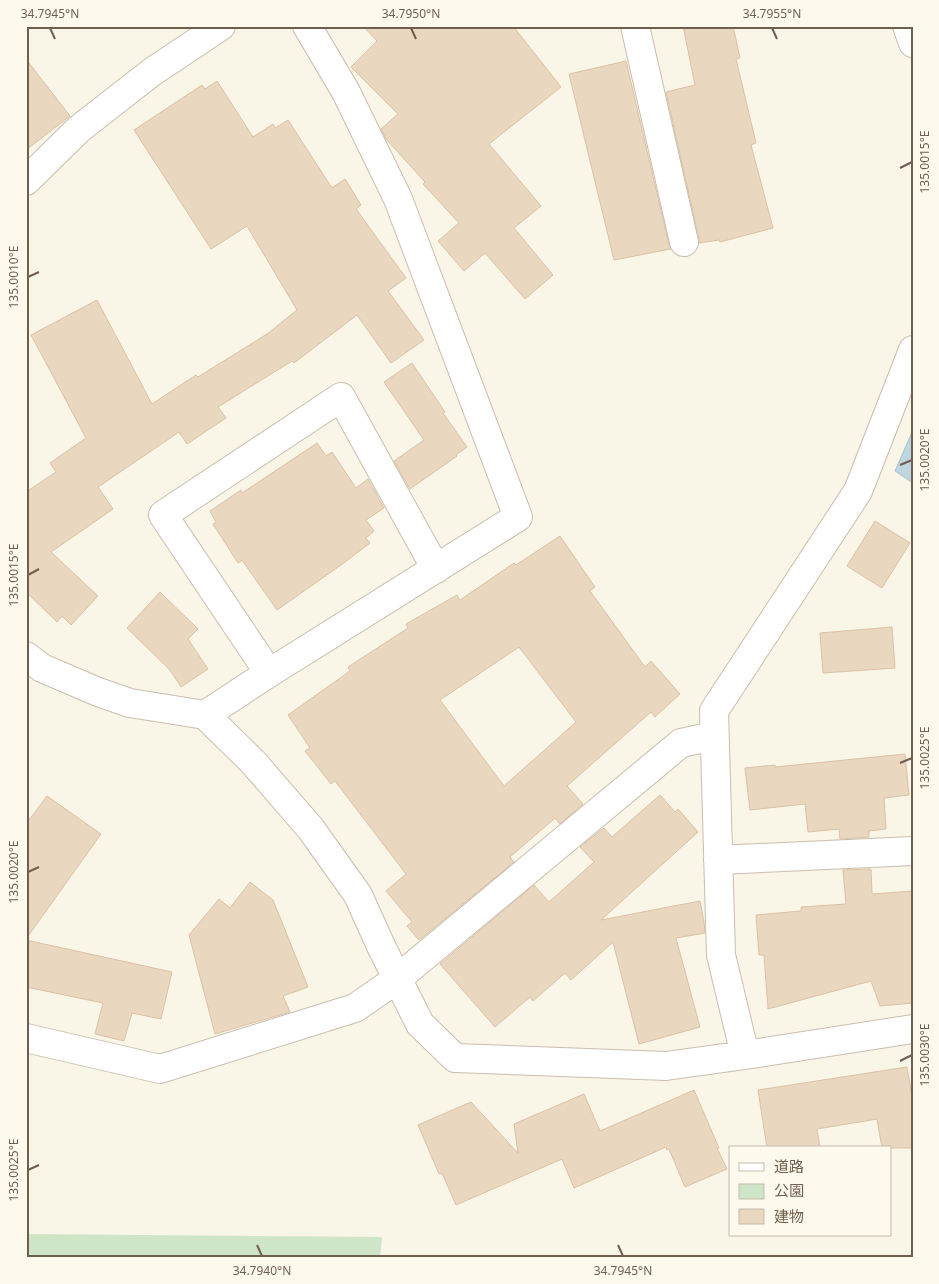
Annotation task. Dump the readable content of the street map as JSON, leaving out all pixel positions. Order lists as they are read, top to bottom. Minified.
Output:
{"legend":["道路","公園","建物"],"coordinates":["34.7945°N","34.7950°N","34.7955°N","135.0015°E","135.0010°E","135.0020°E","135.0025°E","135.0030°E","34.7940°N"]}
